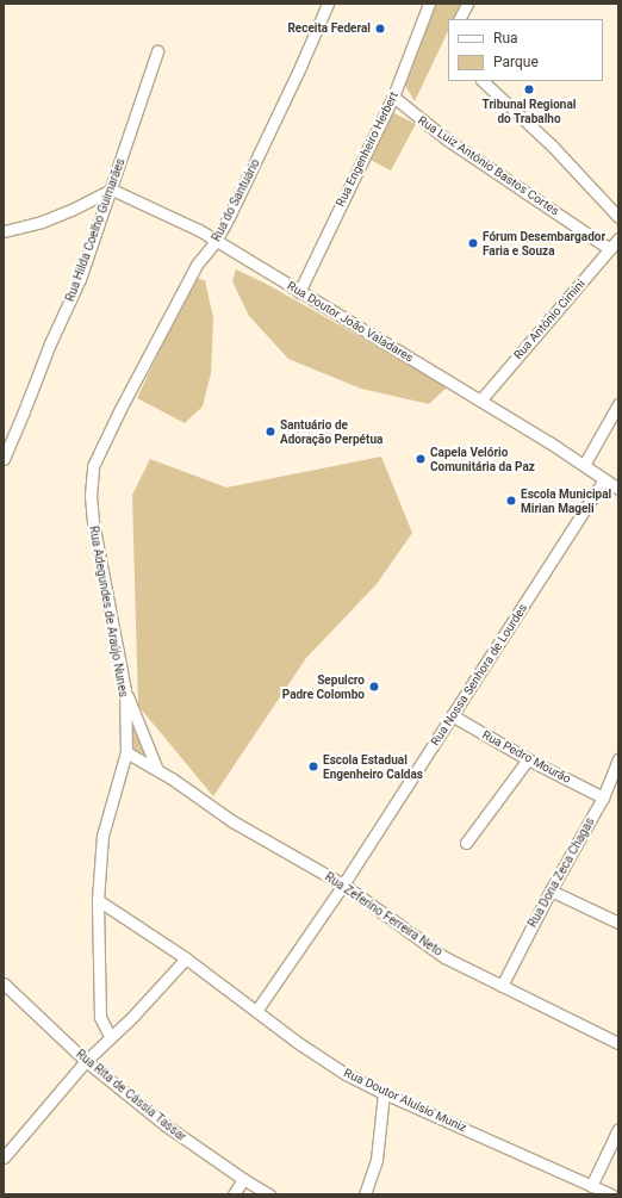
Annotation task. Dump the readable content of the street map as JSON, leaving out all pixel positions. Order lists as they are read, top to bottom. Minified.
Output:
{"streets":{"street":["Rua Engenheiro Herbert","Rua Luiz Antônio Bastos Cortes","Rua do Santuário","Rua Hilda Coelho Guimarães","Rua Antônio Cimini","Rua Doutor João Valadares","Rua Adegundes de Araújo Nunes","Rua Nossa Senhora de Lourdes","Rua Pedro Mourão","Rua Dona Zeca Chagas","Rua Zeferino Ferreira Neto","Rua Rita de Cássia Tassar","Rua Doutor Aluísio Muniz"]},"crossings":[["Rua Engenheiro Herbert","Rua Luiz Antônio Bastos Cortes"],["Rua Engenheiro Herbert","Rua Doutor João Valadares"],["Rua Luiz Antônio Bastos Cortes","Rua Antônio Cimini"],["Rua do Santuário","Rua Doutor João Valadares"],["Rua do Santuário","Rua Adegundes de Araújo Nunes"],["Rua Hilda Coelho Guimarães","Rua Doutor João Valadares"],["Rua Antônio Cimini","Rua Doutor João Valadares"],["Rua Doutor João Valadares","Rua Nossa Senhora de Lourdes"],["Rua Adegundes de Araújo Nunes","Rua Zeferino Ferreira Neto"],["Rua Adegundes de Araújo Nunes","Rua Doutor Aluísio Muniz"],["Rua Nossa Senhora de Lourdes","Rua Pedro Mourão"],["Rua Nossa Senhora de Lourdes","Rua Zeferino Ferreira Neto"],["Rua Nossa Senhora de Lourdes","Rua Doutor Aluísio Muniz"],["Rua Pedro Mourão","Rua Dona Zeca Chagas"],["Rua Dona Zeca Chagas","Rua Zeferino Ferreira Neto"]],"places":["Receita Federal","Tribunal Regional do Trabalho","Fórum Desembargador Faria e Souza","Santuário de Adoração Perpétua","Capela Velório Comunitária da Paz","Escola Municipal Mirian Mageli","Sepulcro Padre Colombo","Escola Estadual Engenheiro Caldas"],"legend":["Rua","Parque"]}
